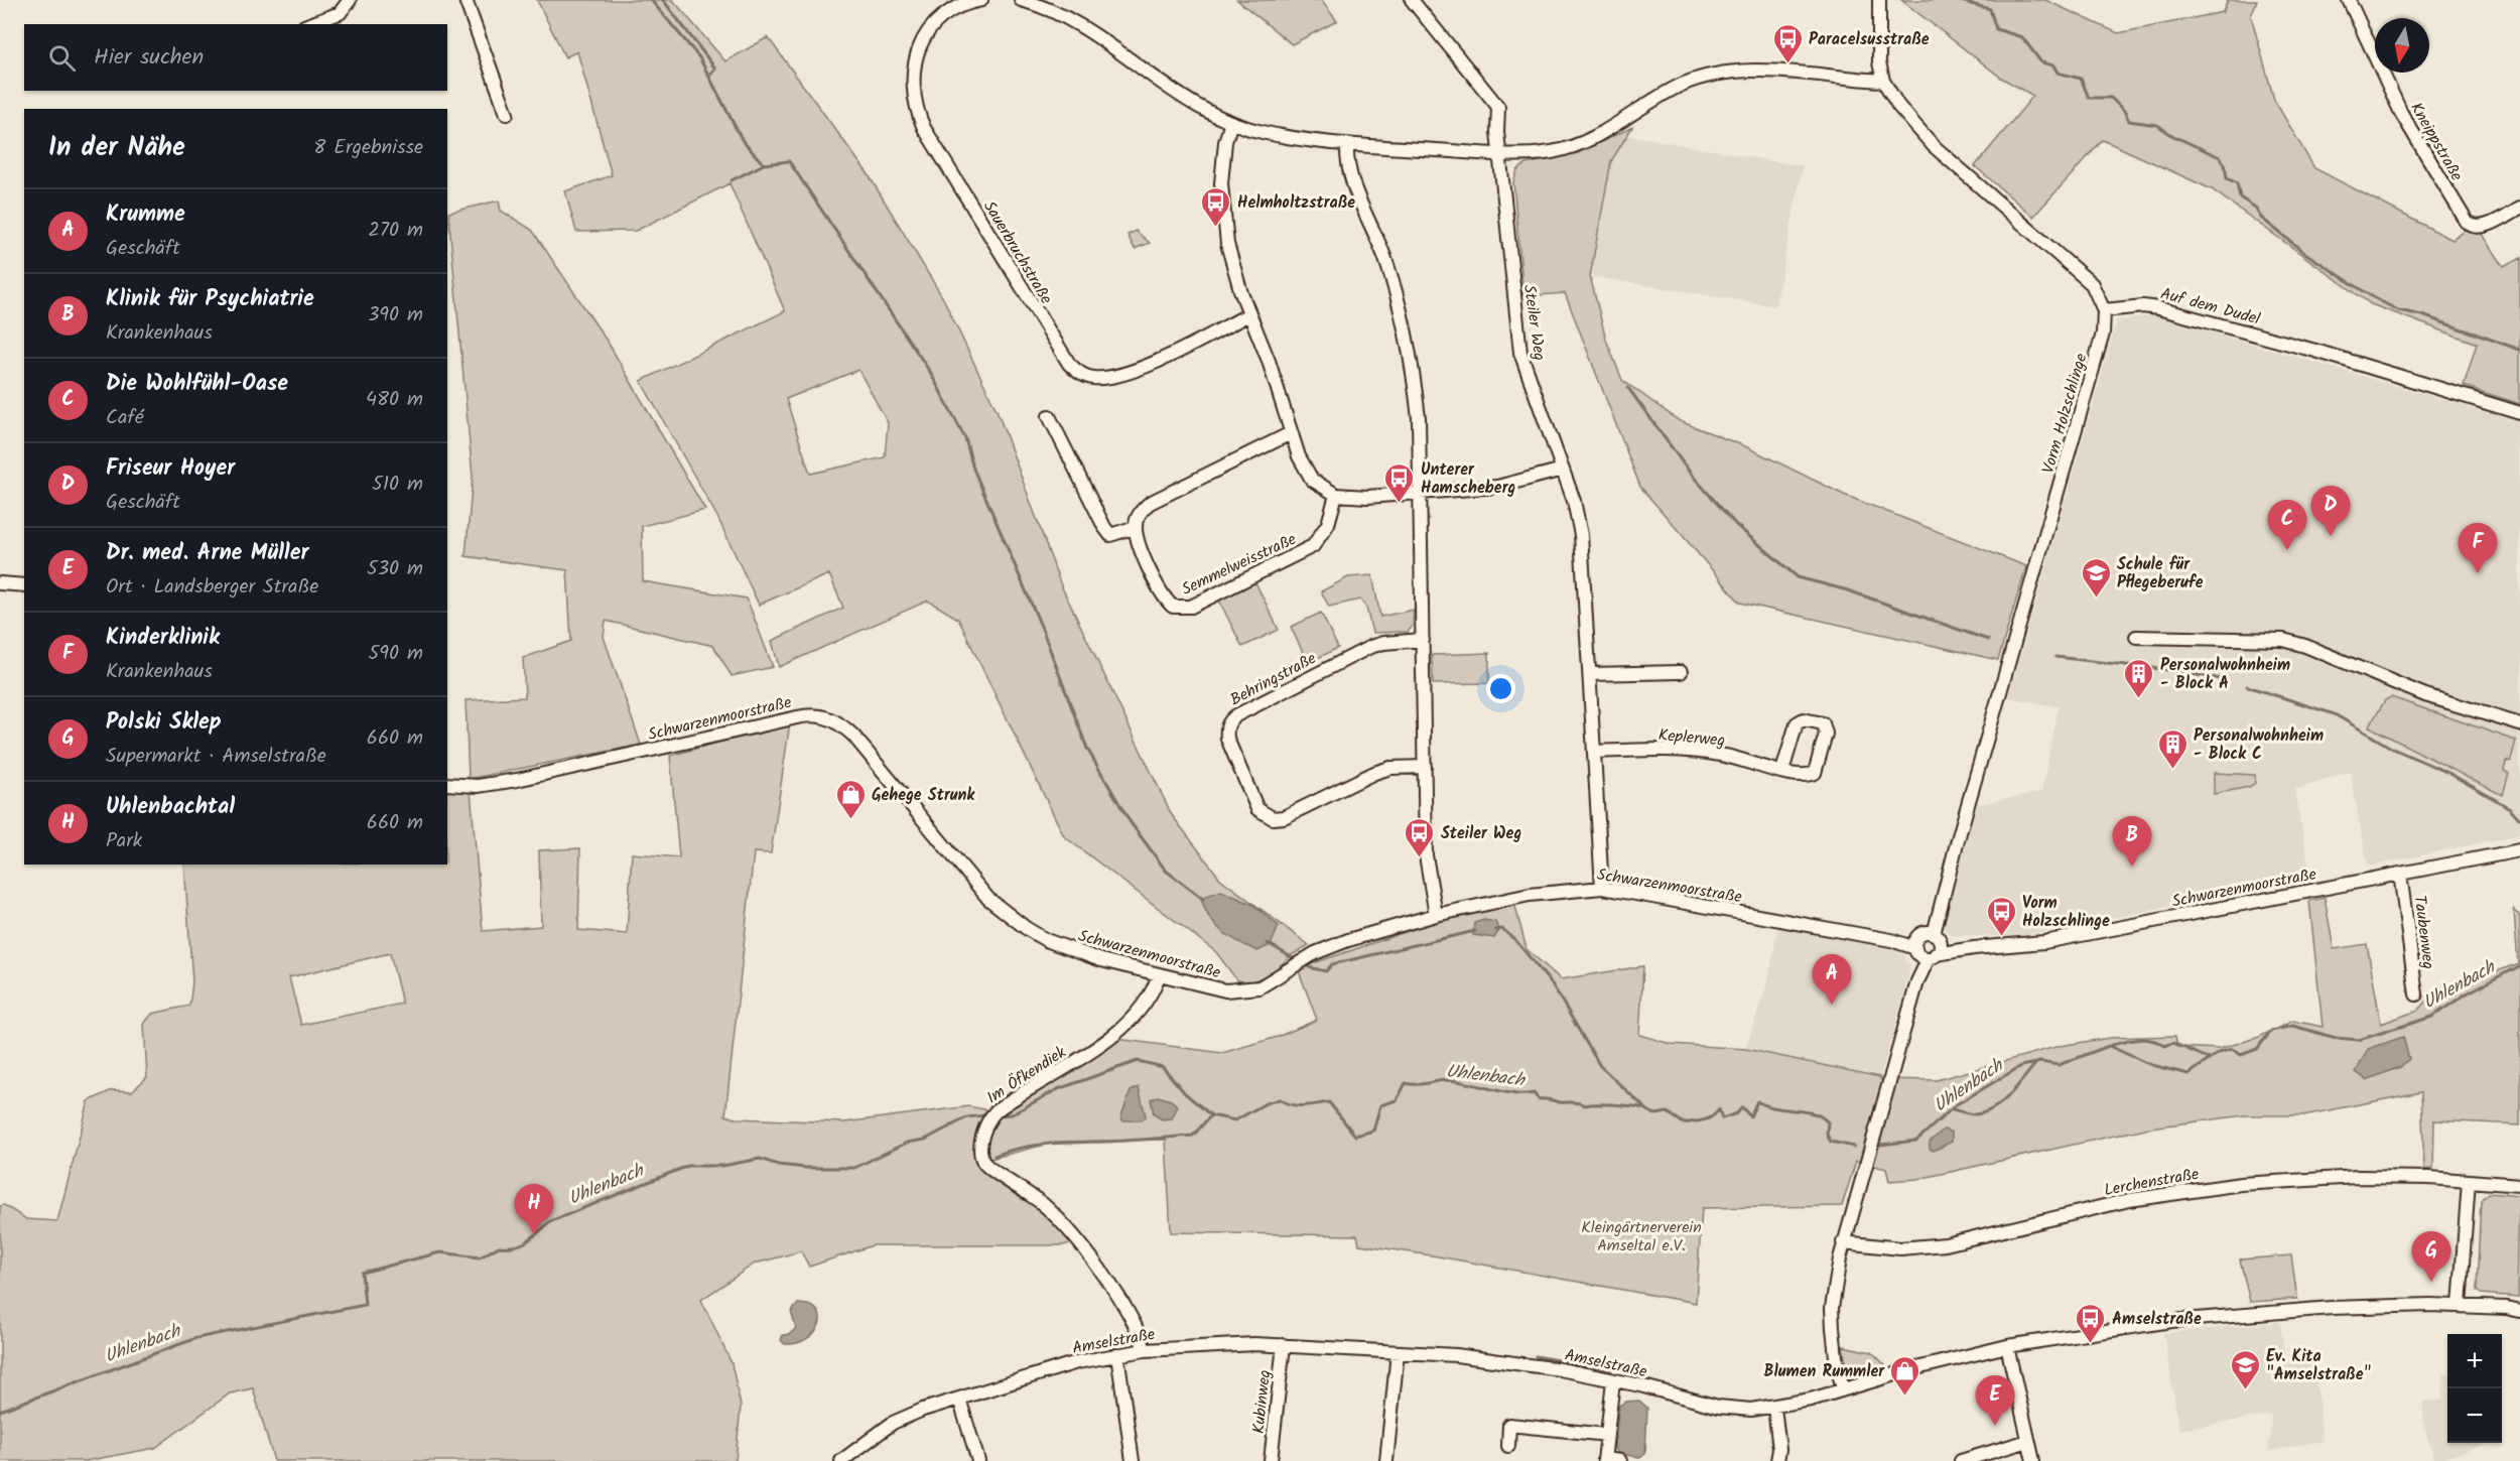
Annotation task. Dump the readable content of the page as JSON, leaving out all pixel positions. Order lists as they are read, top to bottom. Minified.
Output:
{"streets":{"street":["Kneippstraße","Sauerbruchstraße","Auf dem Dudel","Steiler Weg","Vorm Holzschlinge","Semmelweisstraße","Behringstraße","Schwarzenmoorstraße","Keplerweg","Taubenweg","Im Öfkendiek","Lerchenstraße","Amselstraße","Kubinweg"]},"crossings":[["Auf dem Dudel","Vorm Holzschlinge"],["Steiler Weg","Schwarzenmoorstraße"],["Steiler Weg","Keplerweg"],["Vorm Holzschlinge","Schwarzenmoorstraße"],["Vorm Holzschlinge","Lerchenstraße"],["Vorm Holzschlinge","Amselstraße"],["Schwarzenmoorstraße","Taubenweg"],["Schwarzenmoorstraße","Im Öfkendiek"],["Im Öfkendiek","Amselstraße"],["Amselstraße","Kubinweg"]],"water":["Uhlenbach"],"parks":["Kleingärtnerverein Amseltal e.V."],"places":{"bus stop":["Paracelsusstraße","Helmholtzstraße","Unterer Hamscheberg","Steiler Weg","Vorm Holzschlinge","Amselstraße"],"school or university":["Schule für Pflegeberufe","Ev. Kita \"Amselstraße\""],"building":["Personalwohnheim - Block A","Personalwohnheim - Block C"],"shop":["Gehege Strunk","Blumen Rummler"]},"north":"bottom","page":{"search":"Hier suchen","heading":["In der Nähe","8 Ergebnisse"],"list":[{"mark":"A","name":"Krumme","note":"Geschäft","value":"270 m"},{"mark":"B","name":"Klinik für Psychiatrie","note":"Krankenhaus","value":"390 m"},{"mark":"C","name":"Die Wohlfühl-Oase","note":"Café","value":"480 m"},{"mark":"D","name":"Friseur Hoyer","note":"Geschäft","value":"510 m"},{"mark":"E","name":"Dr. med. Arne Müller","note":"Ort · Landsberger Straße","value":"530 m"},{"mark":"F","name":"Kinderklinik","note":"Krankenhaus","value":"590 m"},{"mark":"G","name":"Polski Sklep","note":"Supermarkt · Amselstraße","value":"660 m"},{"mark":"H","name":"Uhlenbachtal","note":"Park","value":"660 m"}],"pins":["D","C","F","B","A","H","G","E"],"map_buttons":["+","−"]}}
